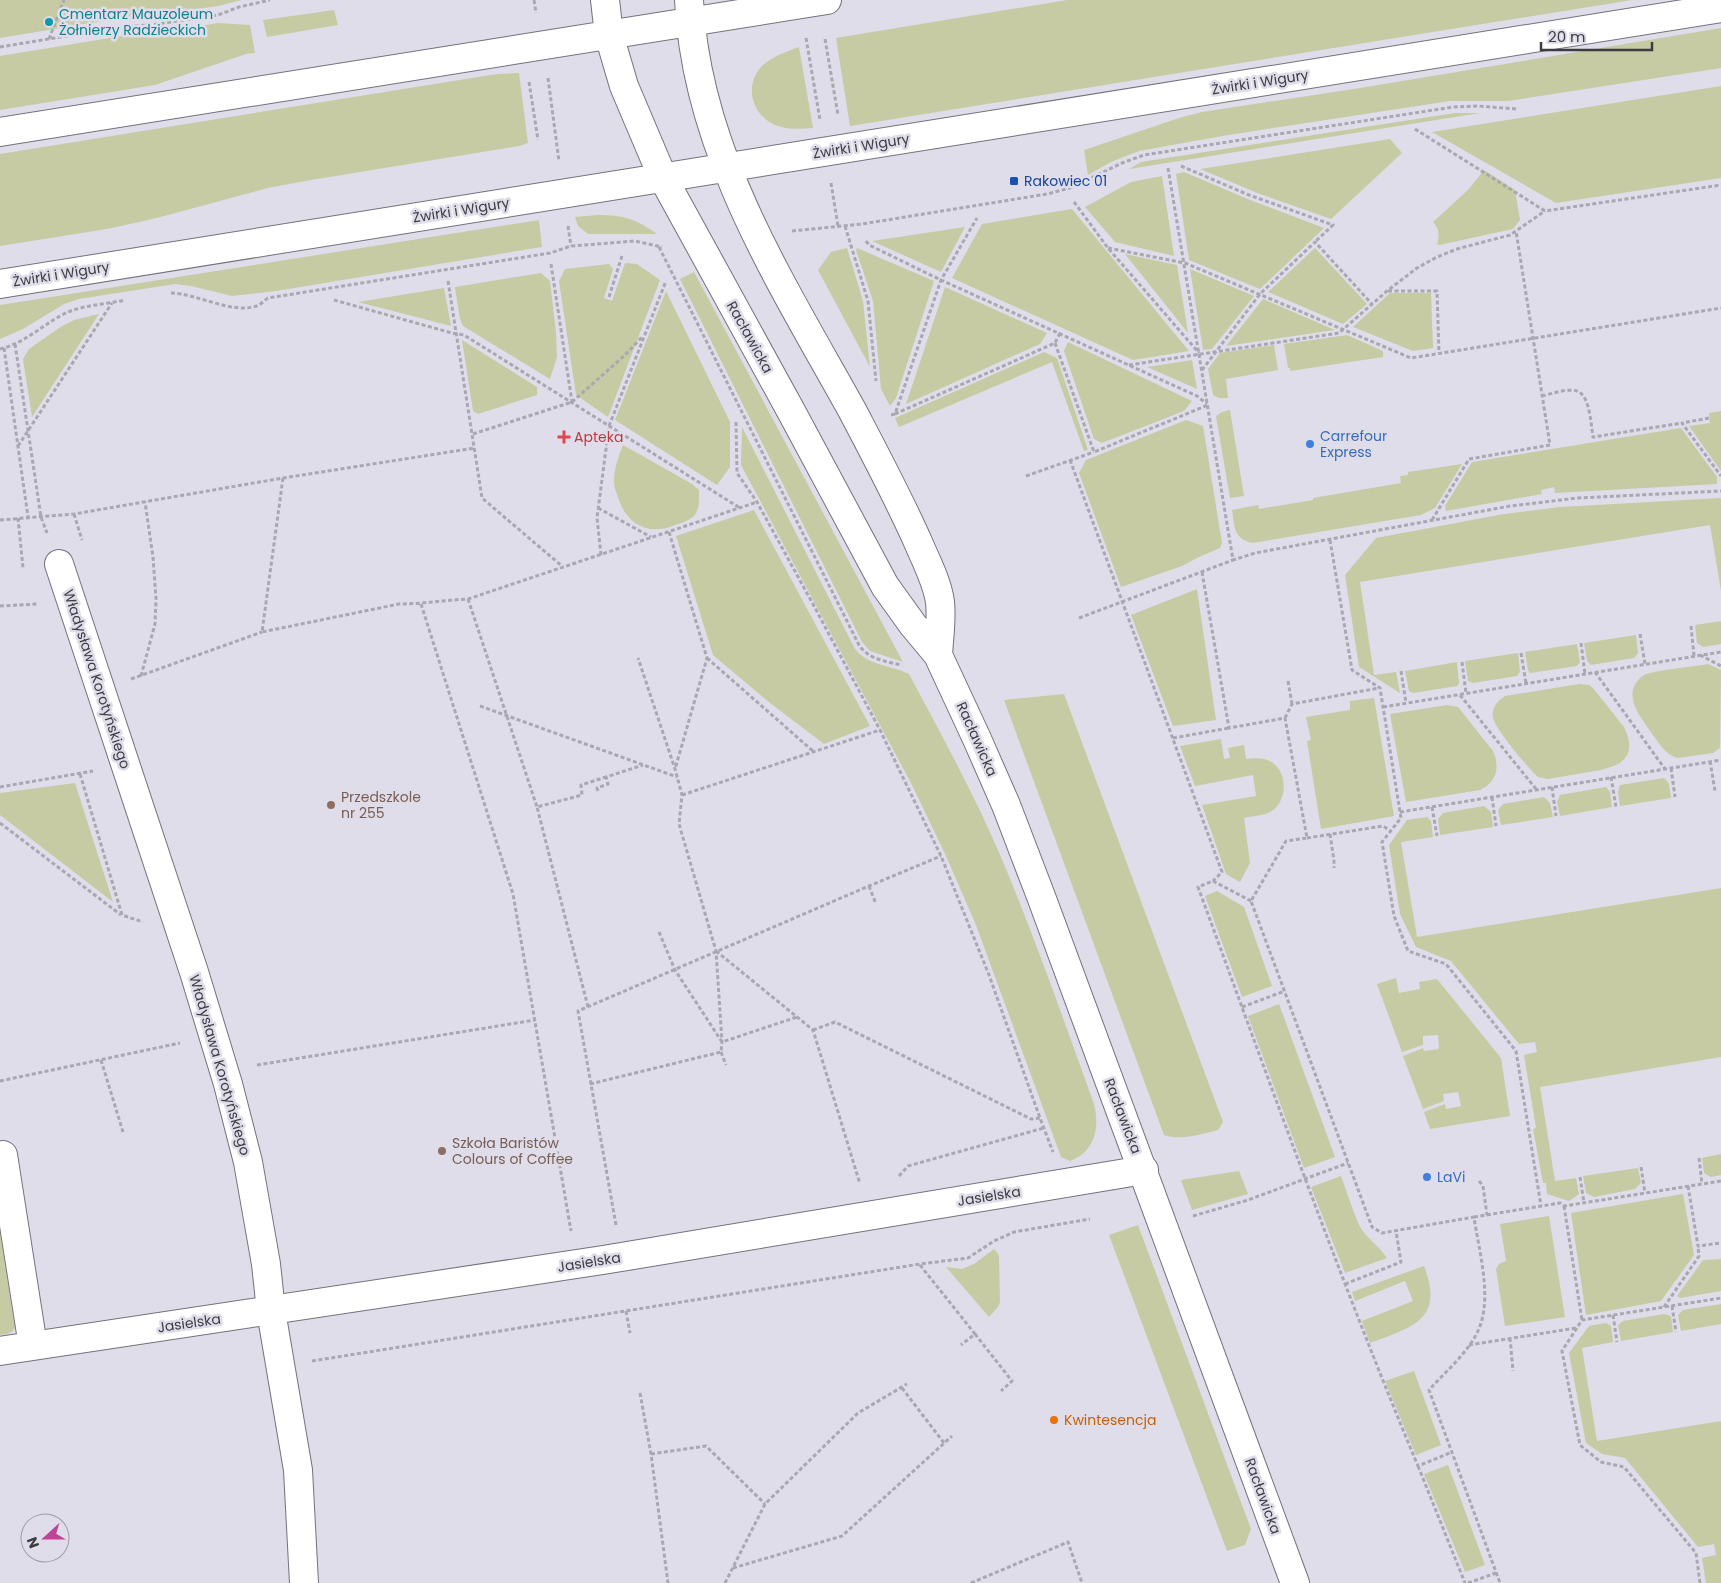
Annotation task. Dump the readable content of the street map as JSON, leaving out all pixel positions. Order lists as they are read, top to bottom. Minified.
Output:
{"streets":{"street":["Żwirki i Wigury","Racławicka","Władysława Korotyńskiego","Jasielska"]},"crossings":[["Żwirki i Wigury","Racławicka"],["Racławicka","Jasielska"],["Władysława Korotyńskiego","Jasielska"]],"places":{"other":["Cmentarz Mauzoleum Żołnierzy Radzieckich","Carrefour Express","Przedszkole nr 255","Szkoła Baristów Colours of Coffee","LaVi","Kwintesencja"],"transit":["Rakowiec 01"],"health":["Apteka"]},"scale_bar":"20 m","north":"left"}
